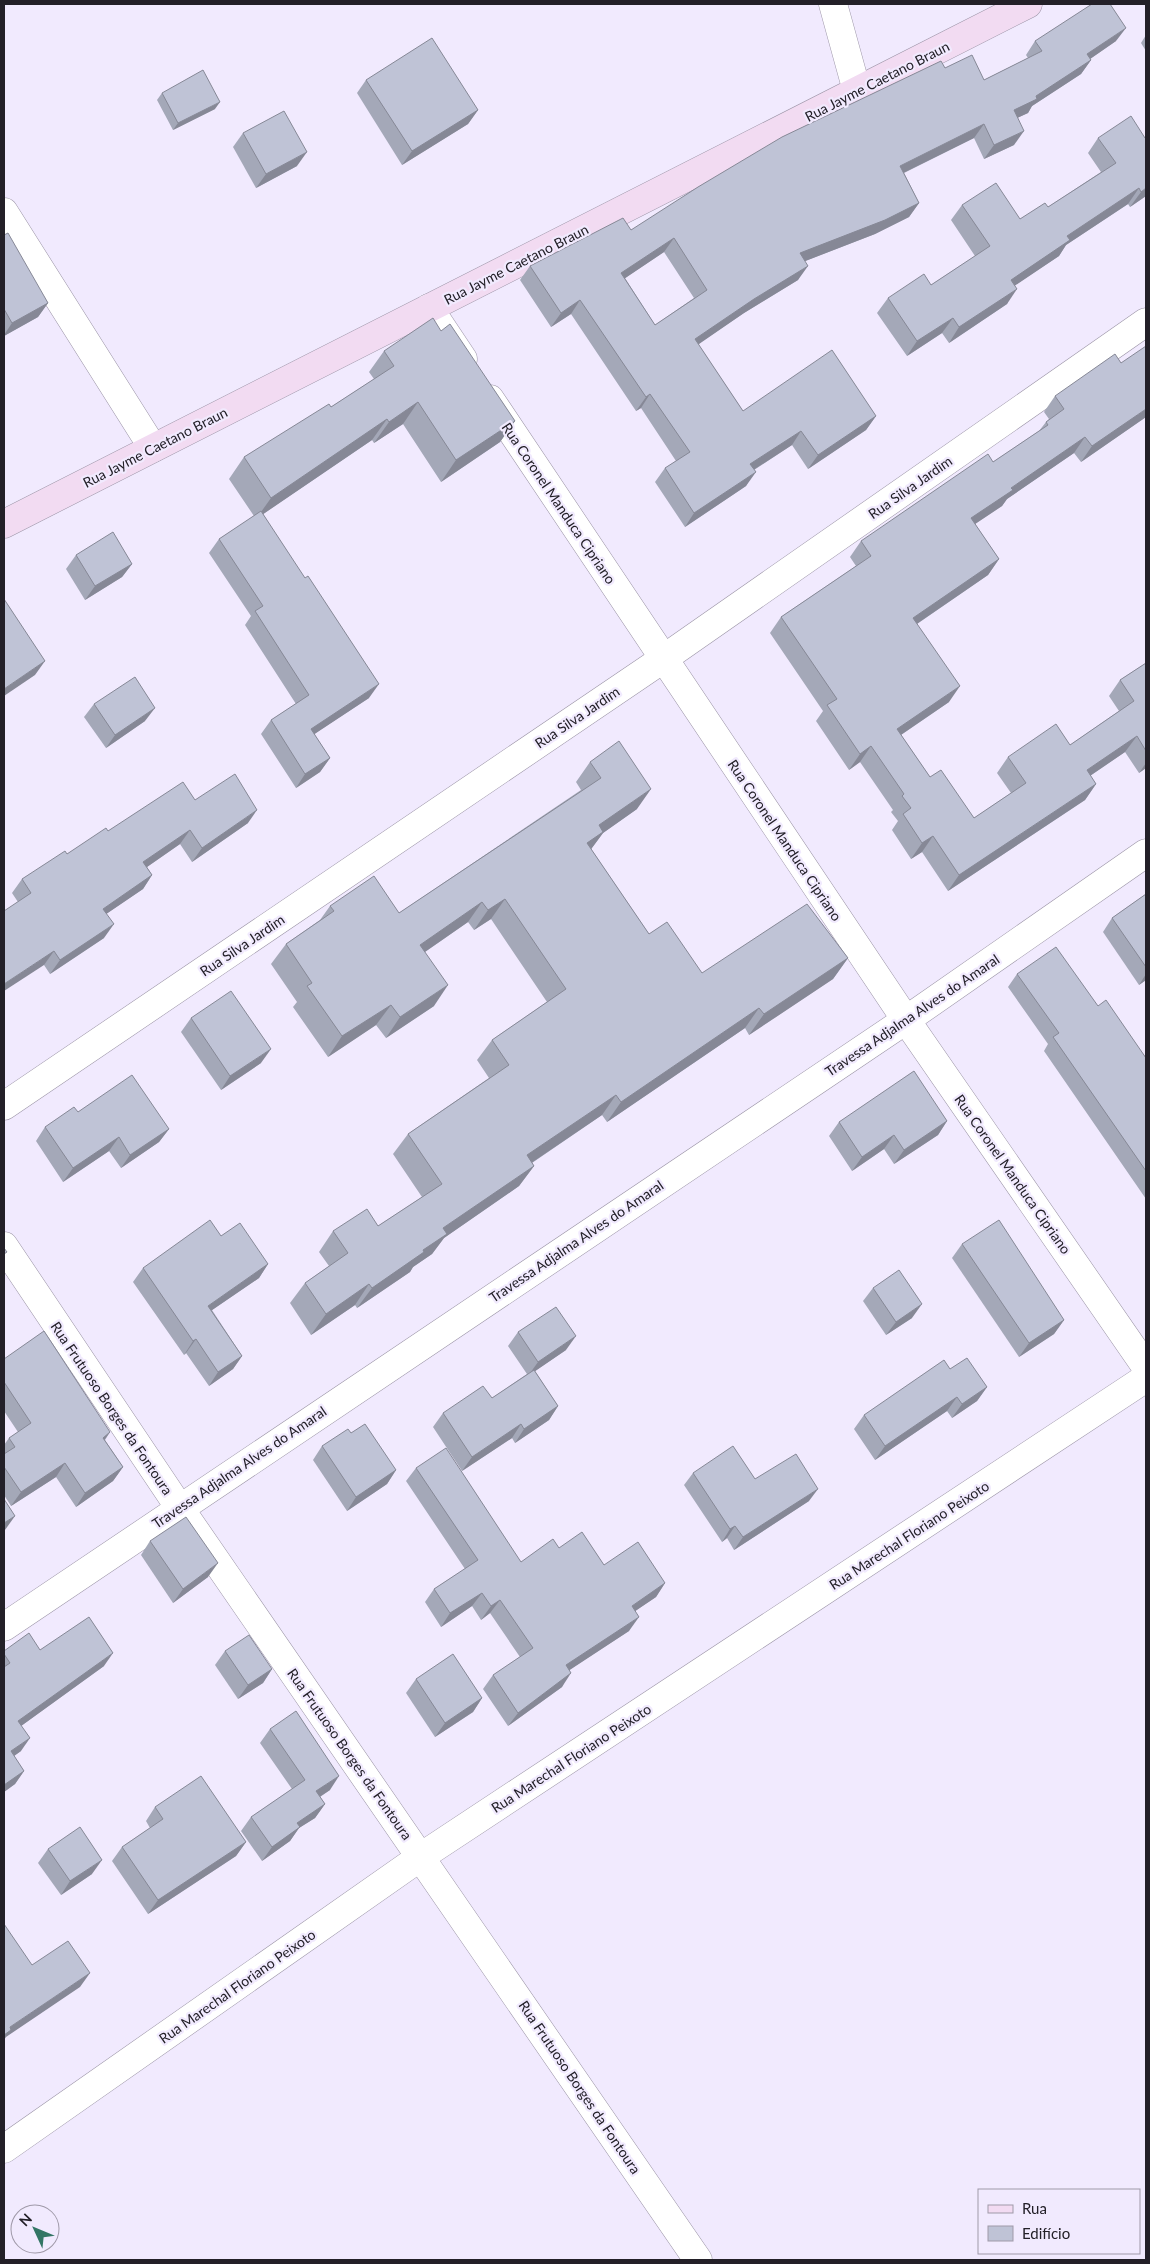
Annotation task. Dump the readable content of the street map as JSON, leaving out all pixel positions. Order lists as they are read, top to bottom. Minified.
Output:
{"streets":{"street":["Rua Jayme Caetano Braun","Rua Silva Jardim","Rua Coronel Manduca Cipriano","Travessa Adjalma Alves do Amaral","Rua Frutuoso Borges da Fontoura","Rua Marechal Floriano Peixoto"]},"crossings":[["Rua Jayme Caetano Braun","Rua Coronel Manduca Cipriano"],["Rua Silva Jardim","Rua Coronel Manduca Cipriano"],["Rua Coronel Manduca Cipriano","Travessa Adjalma Alves do Amaral"],["Travessa Adjalma Alves do Amaral","Rua Frutuoso Borges da Fontoura"],["Rua Frutuoso Borges da Fontoura","Rua Marechal Floriano Peixoto"]],"legend":["Rua","Edifício"],"north":"top left"}
